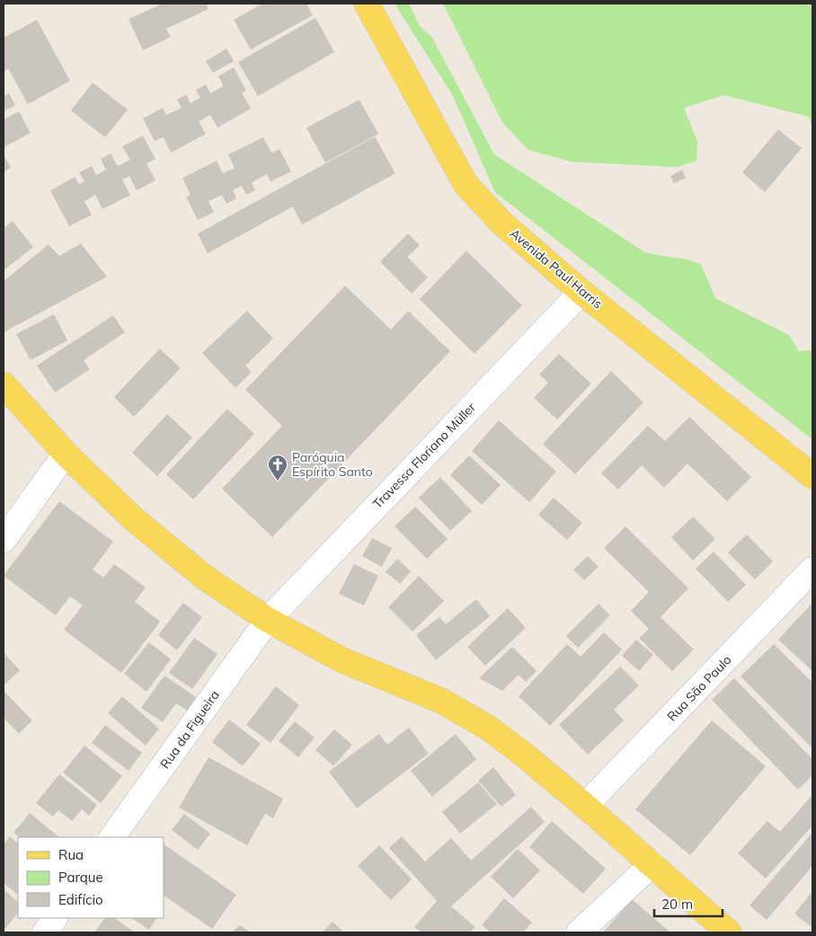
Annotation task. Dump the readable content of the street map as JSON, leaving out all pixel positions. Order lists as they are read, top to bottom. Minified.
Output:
{"streets":{"main road":["Avenida Paul Harris"],"street":["Travessa Floriano Müller","Rua São Paulo","Rua da Figueira"]},"crossings":[["Avenida Paul Harris","Travessa Floriano Müller"],["Travessa Floriano Müller","Rua da Figueira"]],"places":{"church":["Paróquia Espírito Santo"]},"legend":["Rua","Parque","Edifício"],"scale_bar":"20 m"}
